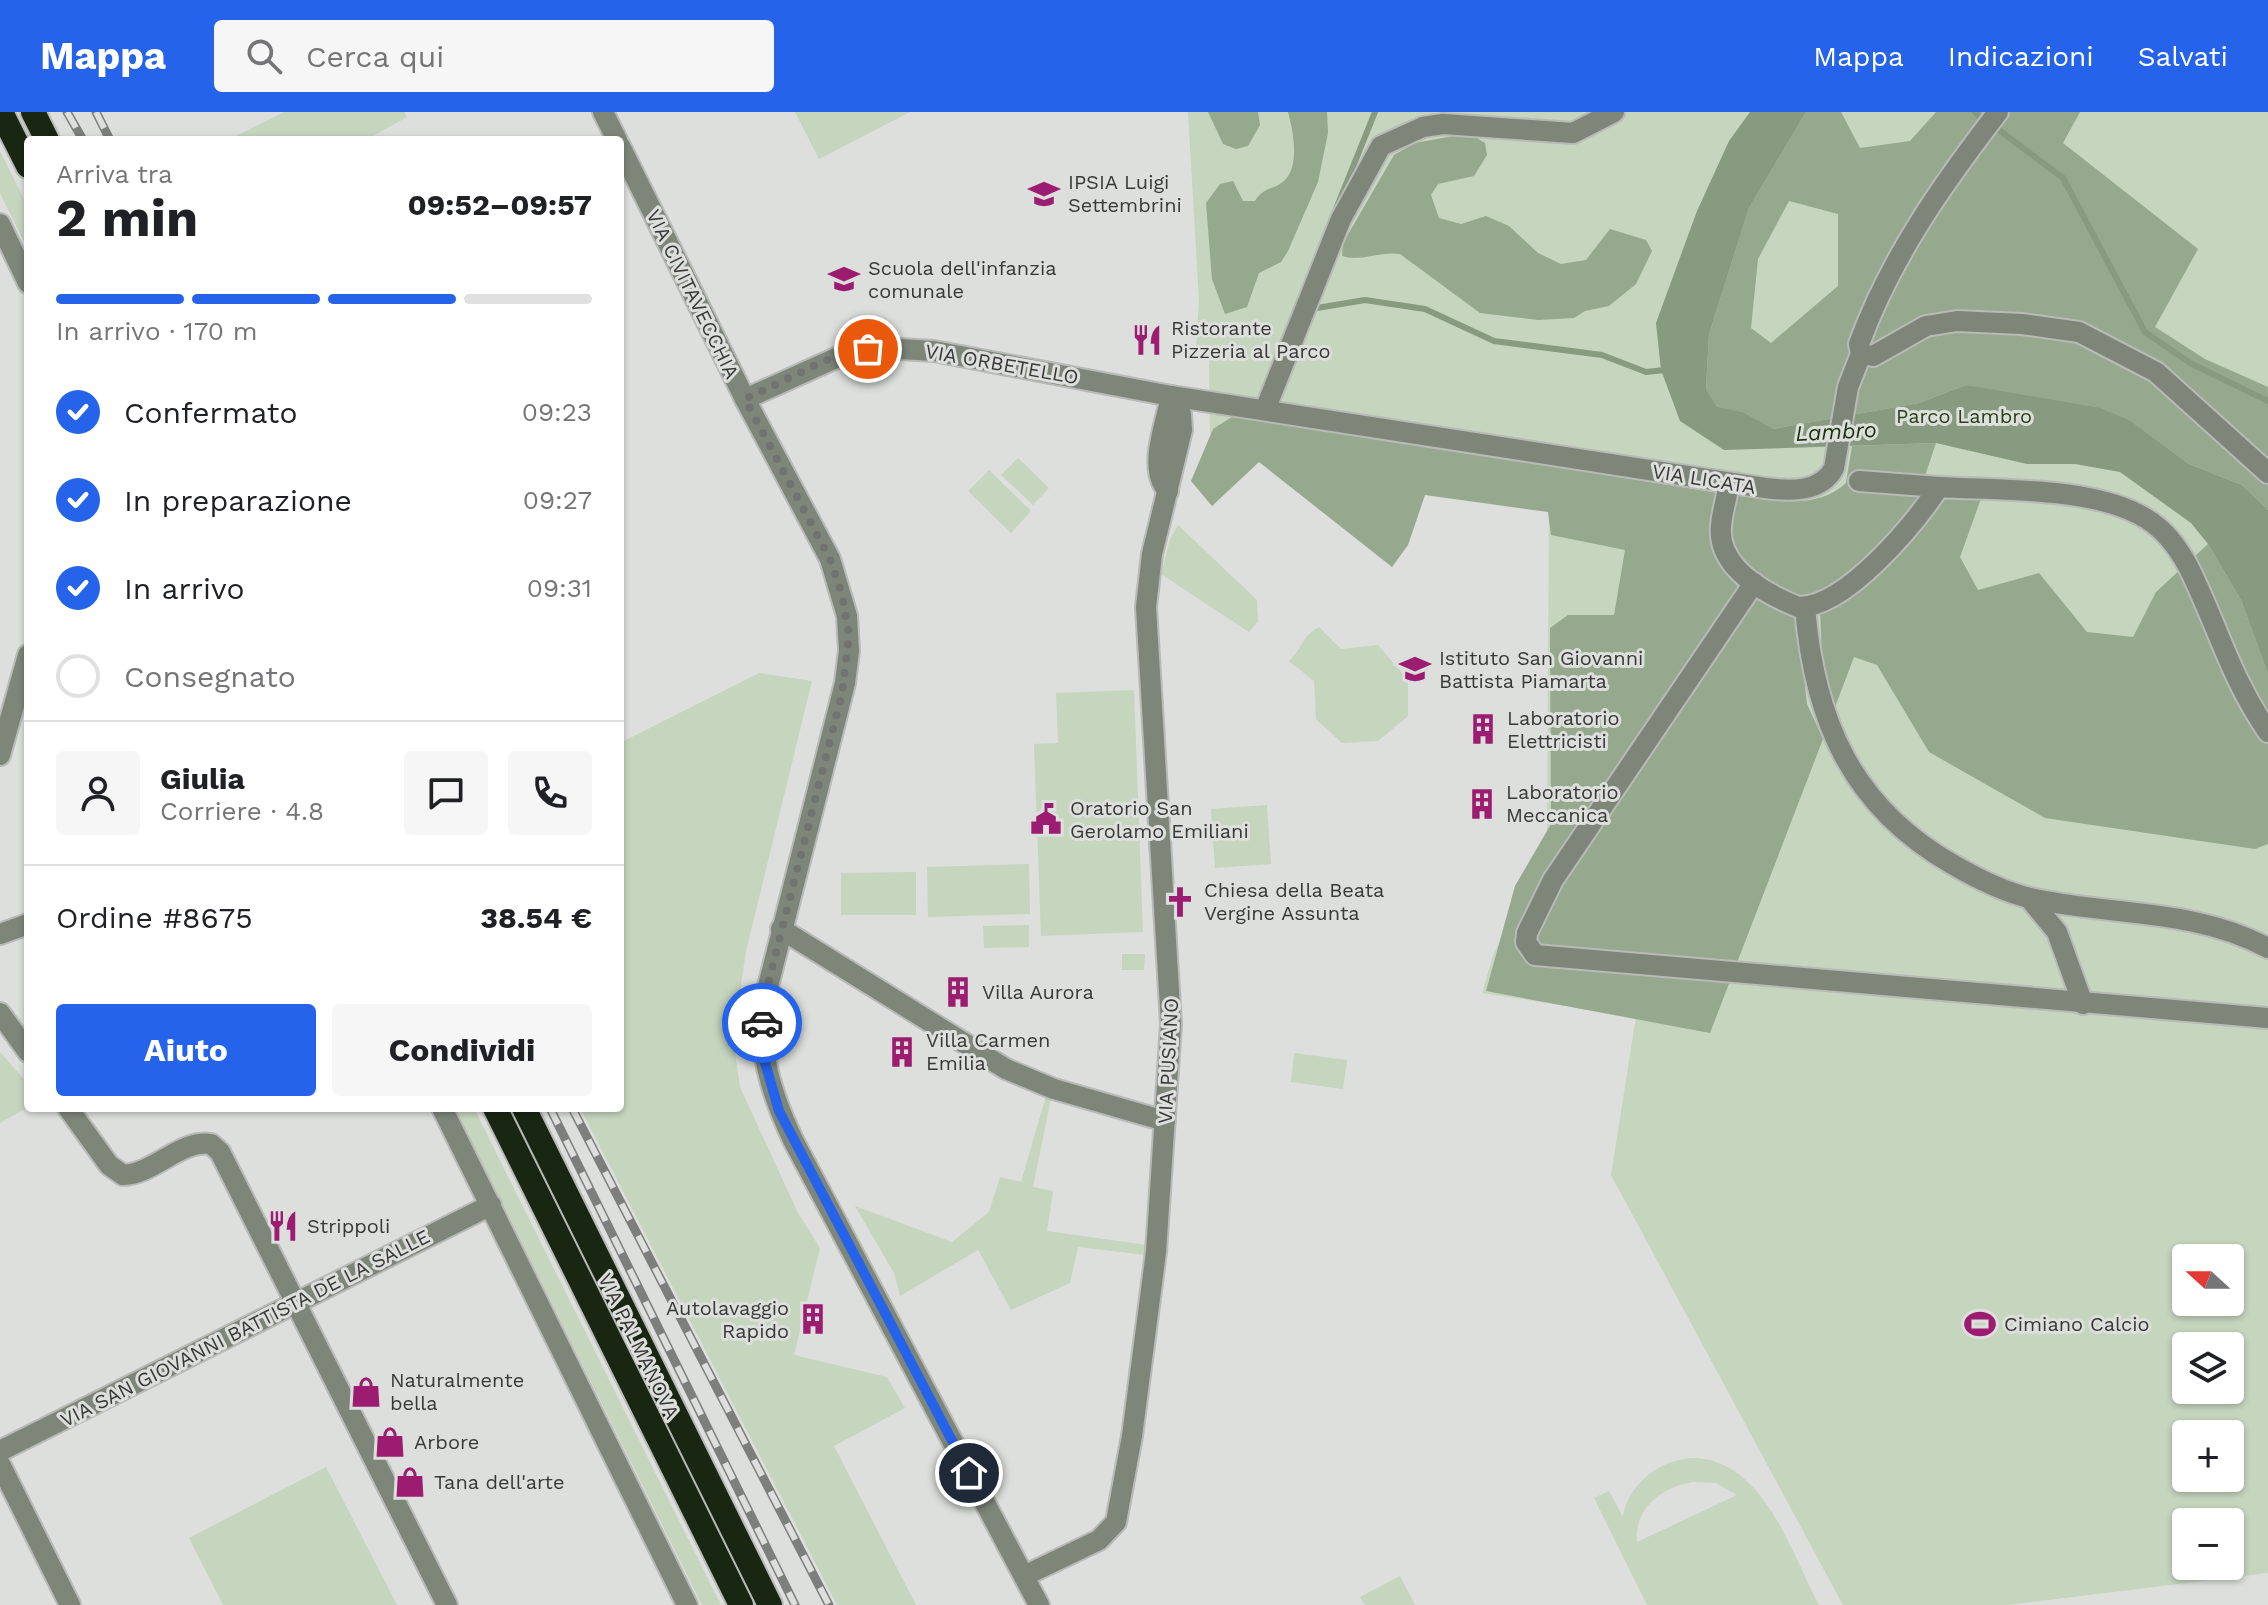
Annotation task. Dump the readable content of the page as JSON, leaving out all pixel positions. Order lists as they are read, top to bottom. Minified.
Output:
{"streets":{"highway":["VIA PALMANOVA"],"street":["VIA CIVITAVECCHIA","VIA ORBETELLO","VIA LICATA","VIA PUSIANO","VIA SAN GIOVANNI BATTISTA DE LA SALLE"]},"crossings":[["VIA CIVITAVECCHIA","VIA ORBETELLO"],["VIA CIVITAVECCHIA","VIA PUSIANO"],["VIA ORBETELLO","VIA LICATA"],["VIA ORBETELLO","VIA PUSIANO"],["VIA LICATA","VIA PUSIANO"]],"water":["Lambro"],"parks":["Parco Lambro"],"places":{"school or university":["IPSIA Luigi Settembrini","Scuola dell'infanzia comunale","Istituto San Giovanni Battista Piamarta"],"restaurant":["Ristorante Pizzeria al Parco","Strippoli"],"building":["Laboratorio Elettricisti","Laboratorio Meccanica","Villa Aurora","Villa Carmen Emilia","Autolavaggio Rapido"],"public building":["Oratorio San Gerolamo Emiliani"],"church":["Chiesa della Beata Vergine Assunta"],"sports":["Cimiano Calcio"],"shop":["Naturalmente bella","Arbore","Tana dell'arte"]},"north":"left","page":{"header":"Mappa","search":"Cerca qui","nav":["Mappa","Indicazioni","Salvati"],"heading":["2 min","Arriva tra","09:52–09:57"],"panel":["Giulia","Corriere · 4.8","Ordine #8675","38.54 €"],"bar":"In arrivo · 170 m","list":[["Confermato","09:23"],["In preparazione","09:27"],["In arrivo","09:31"],"Consegnato"],"buttons":["Aiuto","Condividi"],"map_buttons":["+","−"]}}
